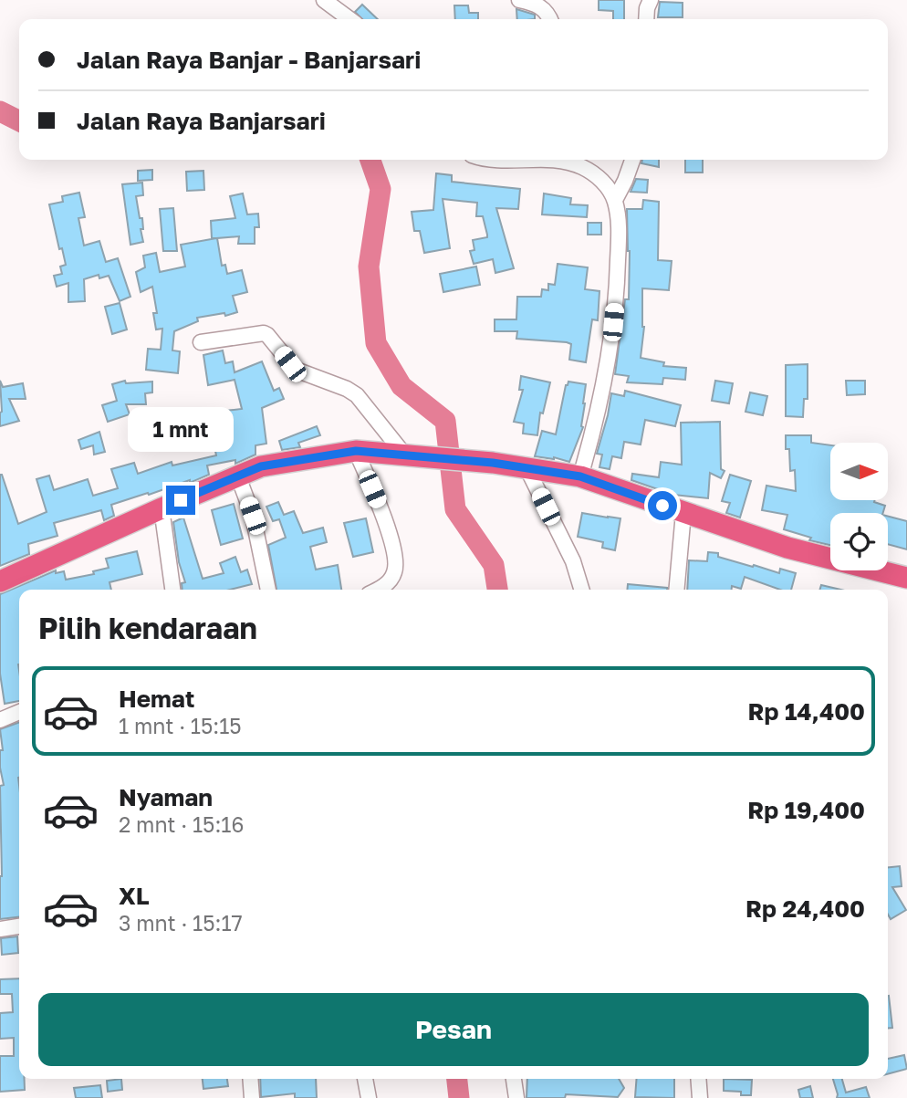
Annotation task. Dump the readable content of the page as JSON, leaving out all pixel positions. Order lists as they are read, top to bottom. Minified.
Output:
{"north":"right","page":{"banner":["Jalan Raya Banjar - Banjarsari","Jalan Raya Banjarsari"],"bubble":"1 mnt","heading":"Pilih kendaraan","list":[{"name":"Hemat","note":"1 mnt · 15:15","value":"Rp 14,400"},{"name":"Nyaman","note":"2 mnt · 15:16","value":"Rp 19,400"},{"name":"XL","note":"3 mnt · 15:17","value":"Rp 24,400"}],"buttons":"Pesan"}}
